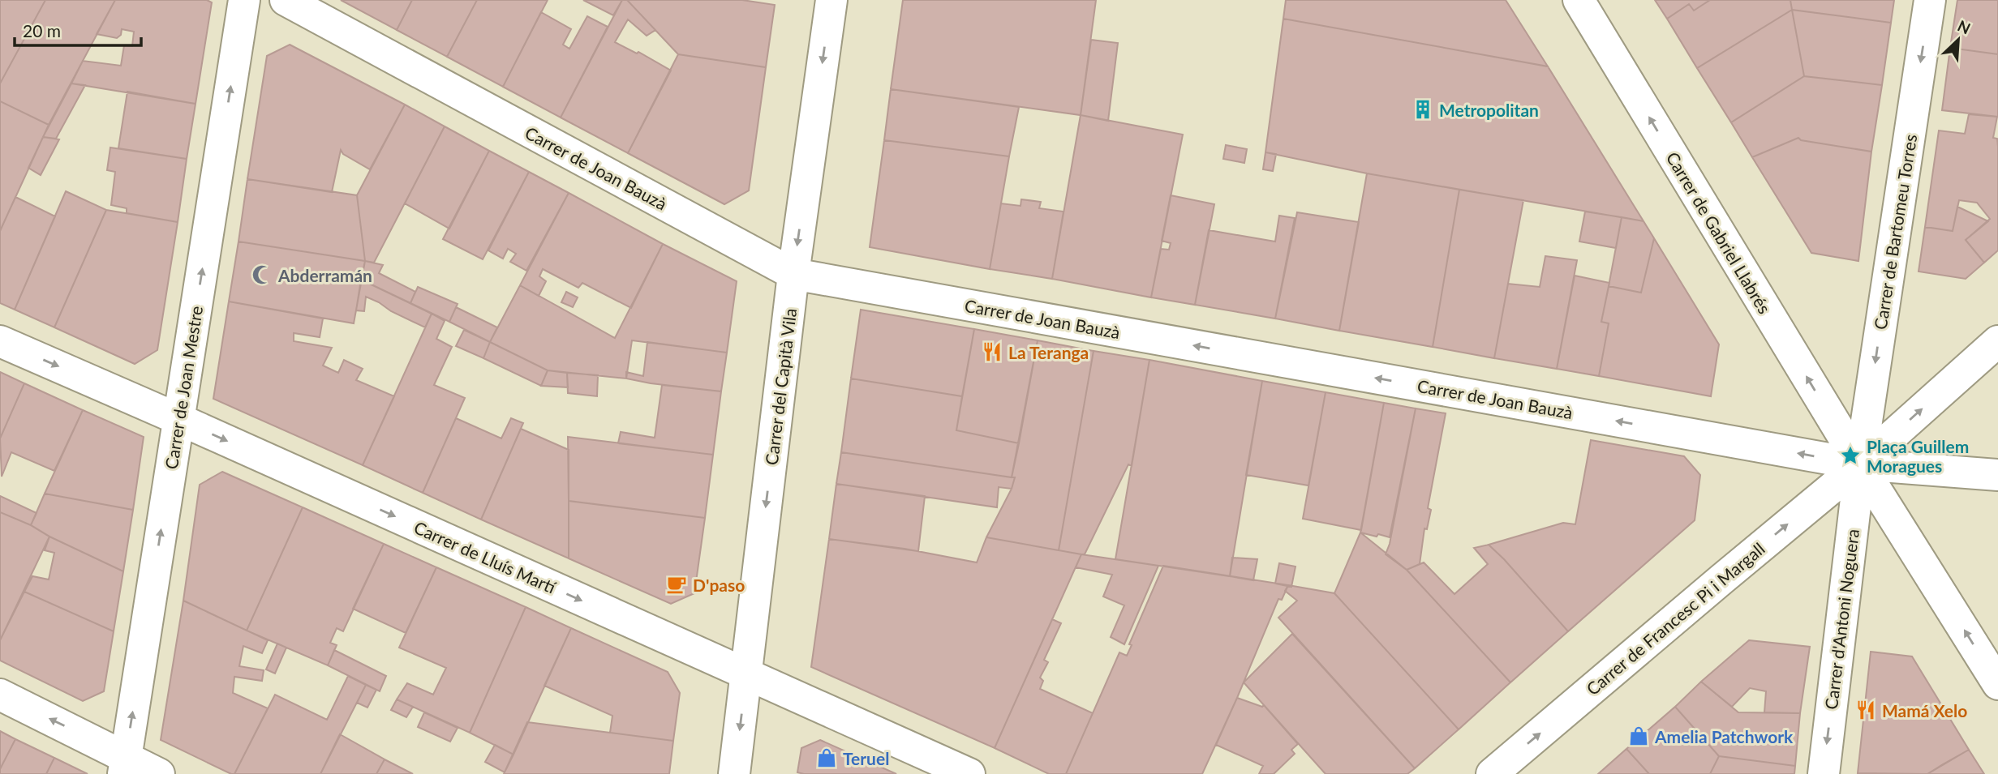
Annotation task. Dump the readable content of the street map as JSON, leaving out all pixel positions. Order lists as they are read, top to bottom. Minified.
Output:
{"streets":{"street":["Carrer de Joan Bauzà","Carrer de Bartomeu Torres","Carrer de Gabriel Llabrés","Carrer del Capità Vila","Carrer de Joan Mestre","Carrer de Lluís Martí","Carrer de Francesc Pi i Margall","Carrer d'Antoni Noguera"]},"crossings":[["Carrer de Joan Bauzà","Carrer de Bartomeu Torres"],["Carrer de Joan Bauzà","Carrer de Gabriel Llabrés"],["Carrer de Joan Bauzà","Carrer del Capità Vila"],["Carrer de Joan Bauzà","Carrer de Francesc Pi i Margall"],["Carrer de Joan Bauzà","Carrer d'Antoni Noguera"],["Carrer de Bartomeu Torres","Carrer de Gabriel Llabrés"],["Carrer de Bartomeu Torres","Carrer de Francesc Pi i Margall"],["Carrer de Bartomeu Torres","Carrer d'Antoni Noguera"],["Carrer de Gabriel Llabrés","Carrer de Francesc Pi i Margall"],["Carrer de Gabriel Llabrés","Carrer d'Antoni Noguera"],["Carrer del Capità Vila","Carrer de Lluís Martí"],["Carrer de Joan Mestre","Carrer de Lluís Martí"],["Carrer de Francesc Pi i Margall","Carrer d'Antoni Noguera"]],"one_way":["Carrer de Joan Bauzà","Carrer de Bartomeu Torres","Carrer de Gabriel Llabrés","Carrer del Capità Vila","Carrer de Joan Mestre","Carrer de Lluís Martí","Carrer de Francesc Pi i Margall","Carrer d'Antoni Noguera"],"places":{"building":["Metropolitan"],"mosque":["Abderramán"],"restaurant":["La Teranga","Mamá Xelo"],"place":["Plaça Guillem Moragues"],"cafe":["D'paso"],"shop":["Amelia Patchwork","Teruel"]},"scale_bar":"20 m","north":"top right"}
